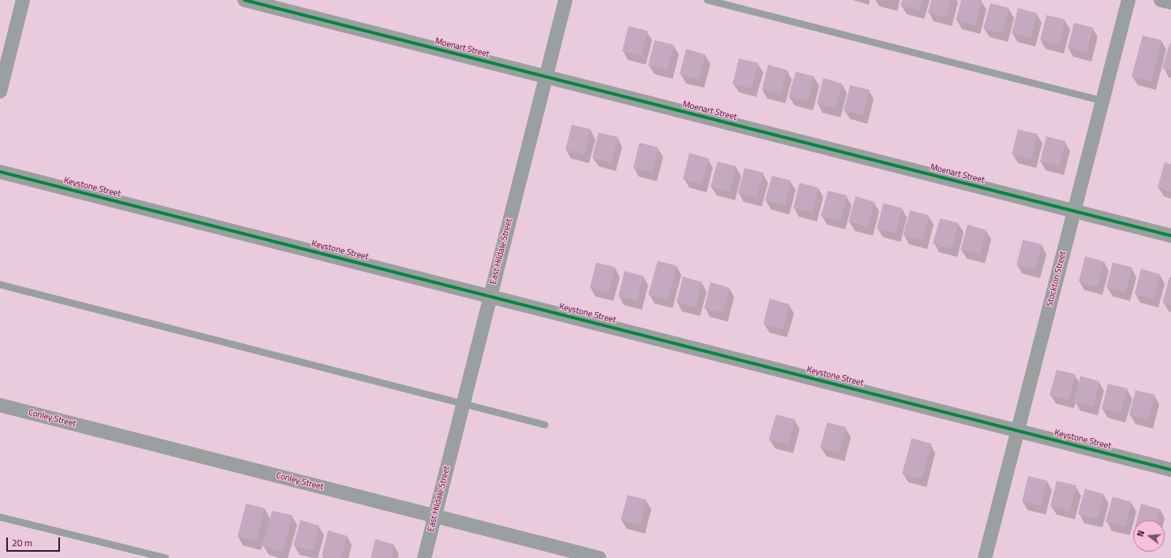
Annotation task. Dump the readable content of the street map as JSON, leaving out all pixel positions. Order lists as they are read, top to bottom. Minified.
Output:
{"streets":{"street":["Moenart Street","Keystone Street","East Hildale Street","Stockton Street","Conley Street"]},"crossings":[["Moenart Street","East Hildale Street"],["Moenart Street","Stockton Street"],["Keystone Street","East Hildale Street"],["Keystone Street","Stockton Street"],["East Hildale Street","Conley Street"]],"scale_bar":"20 m","north":"left"}
